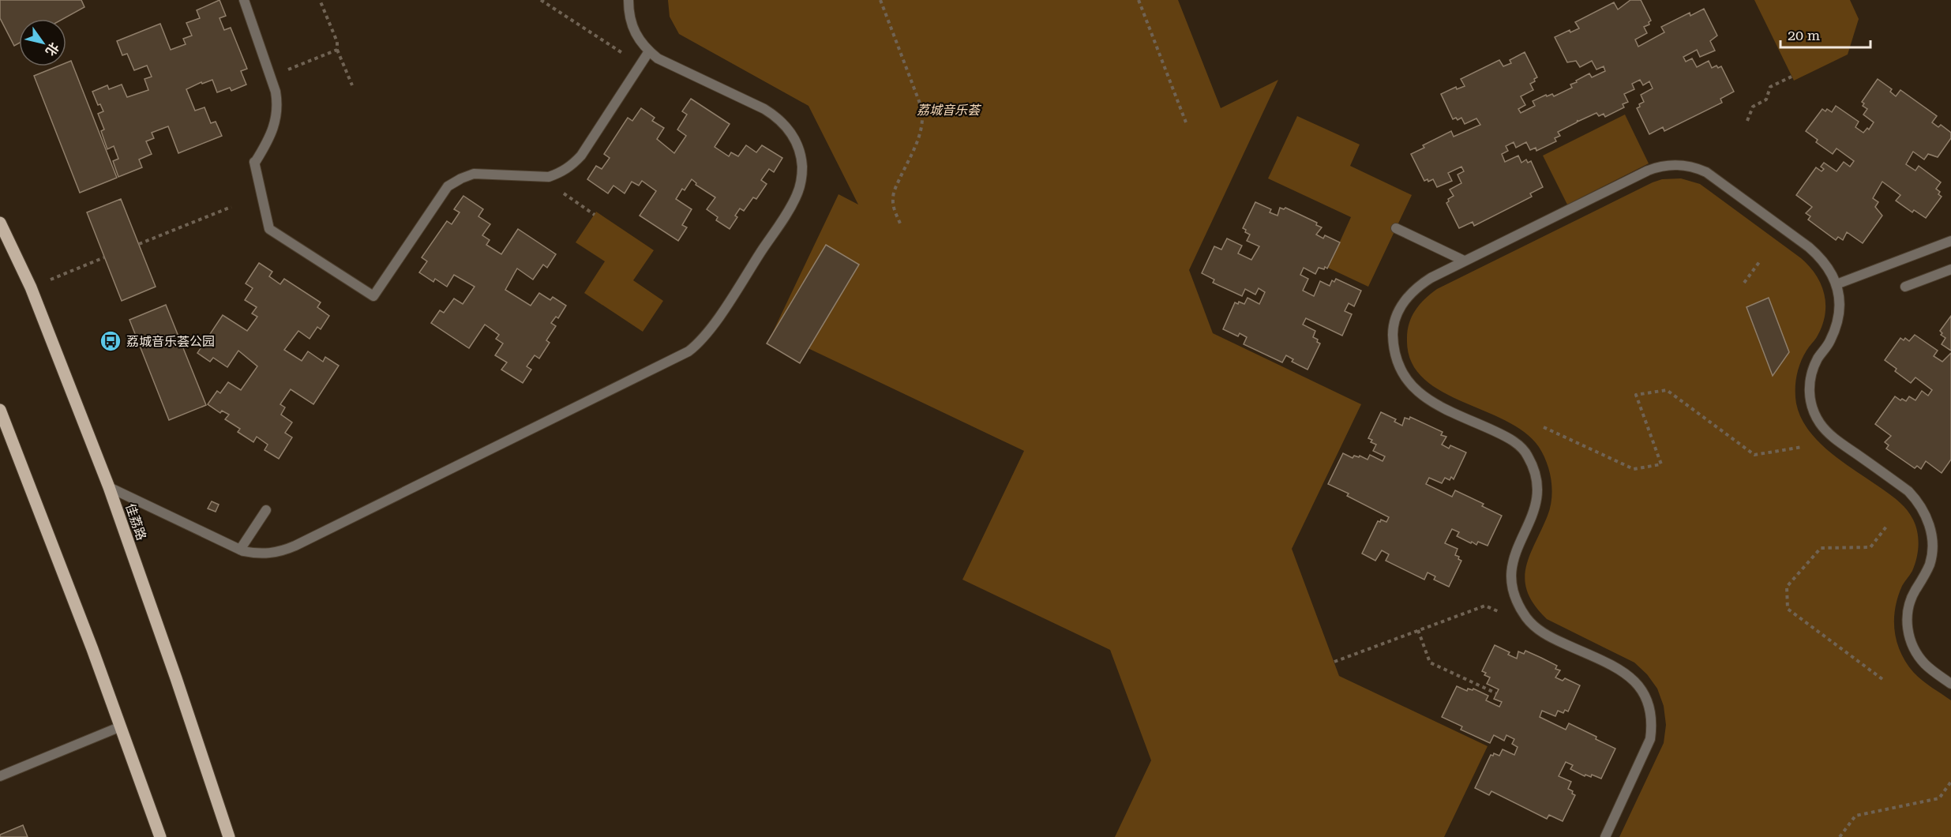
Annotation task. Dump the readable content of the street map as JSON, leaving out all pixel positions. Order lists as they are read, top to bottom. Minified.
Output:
{"streets":{"main road":["佳荔路"]},"parks":["荔城音乐荟"],"places":{"bus stop":["荔城音乐荟公园"]},"scale_bar":"20 m","north":"bottom right"}
